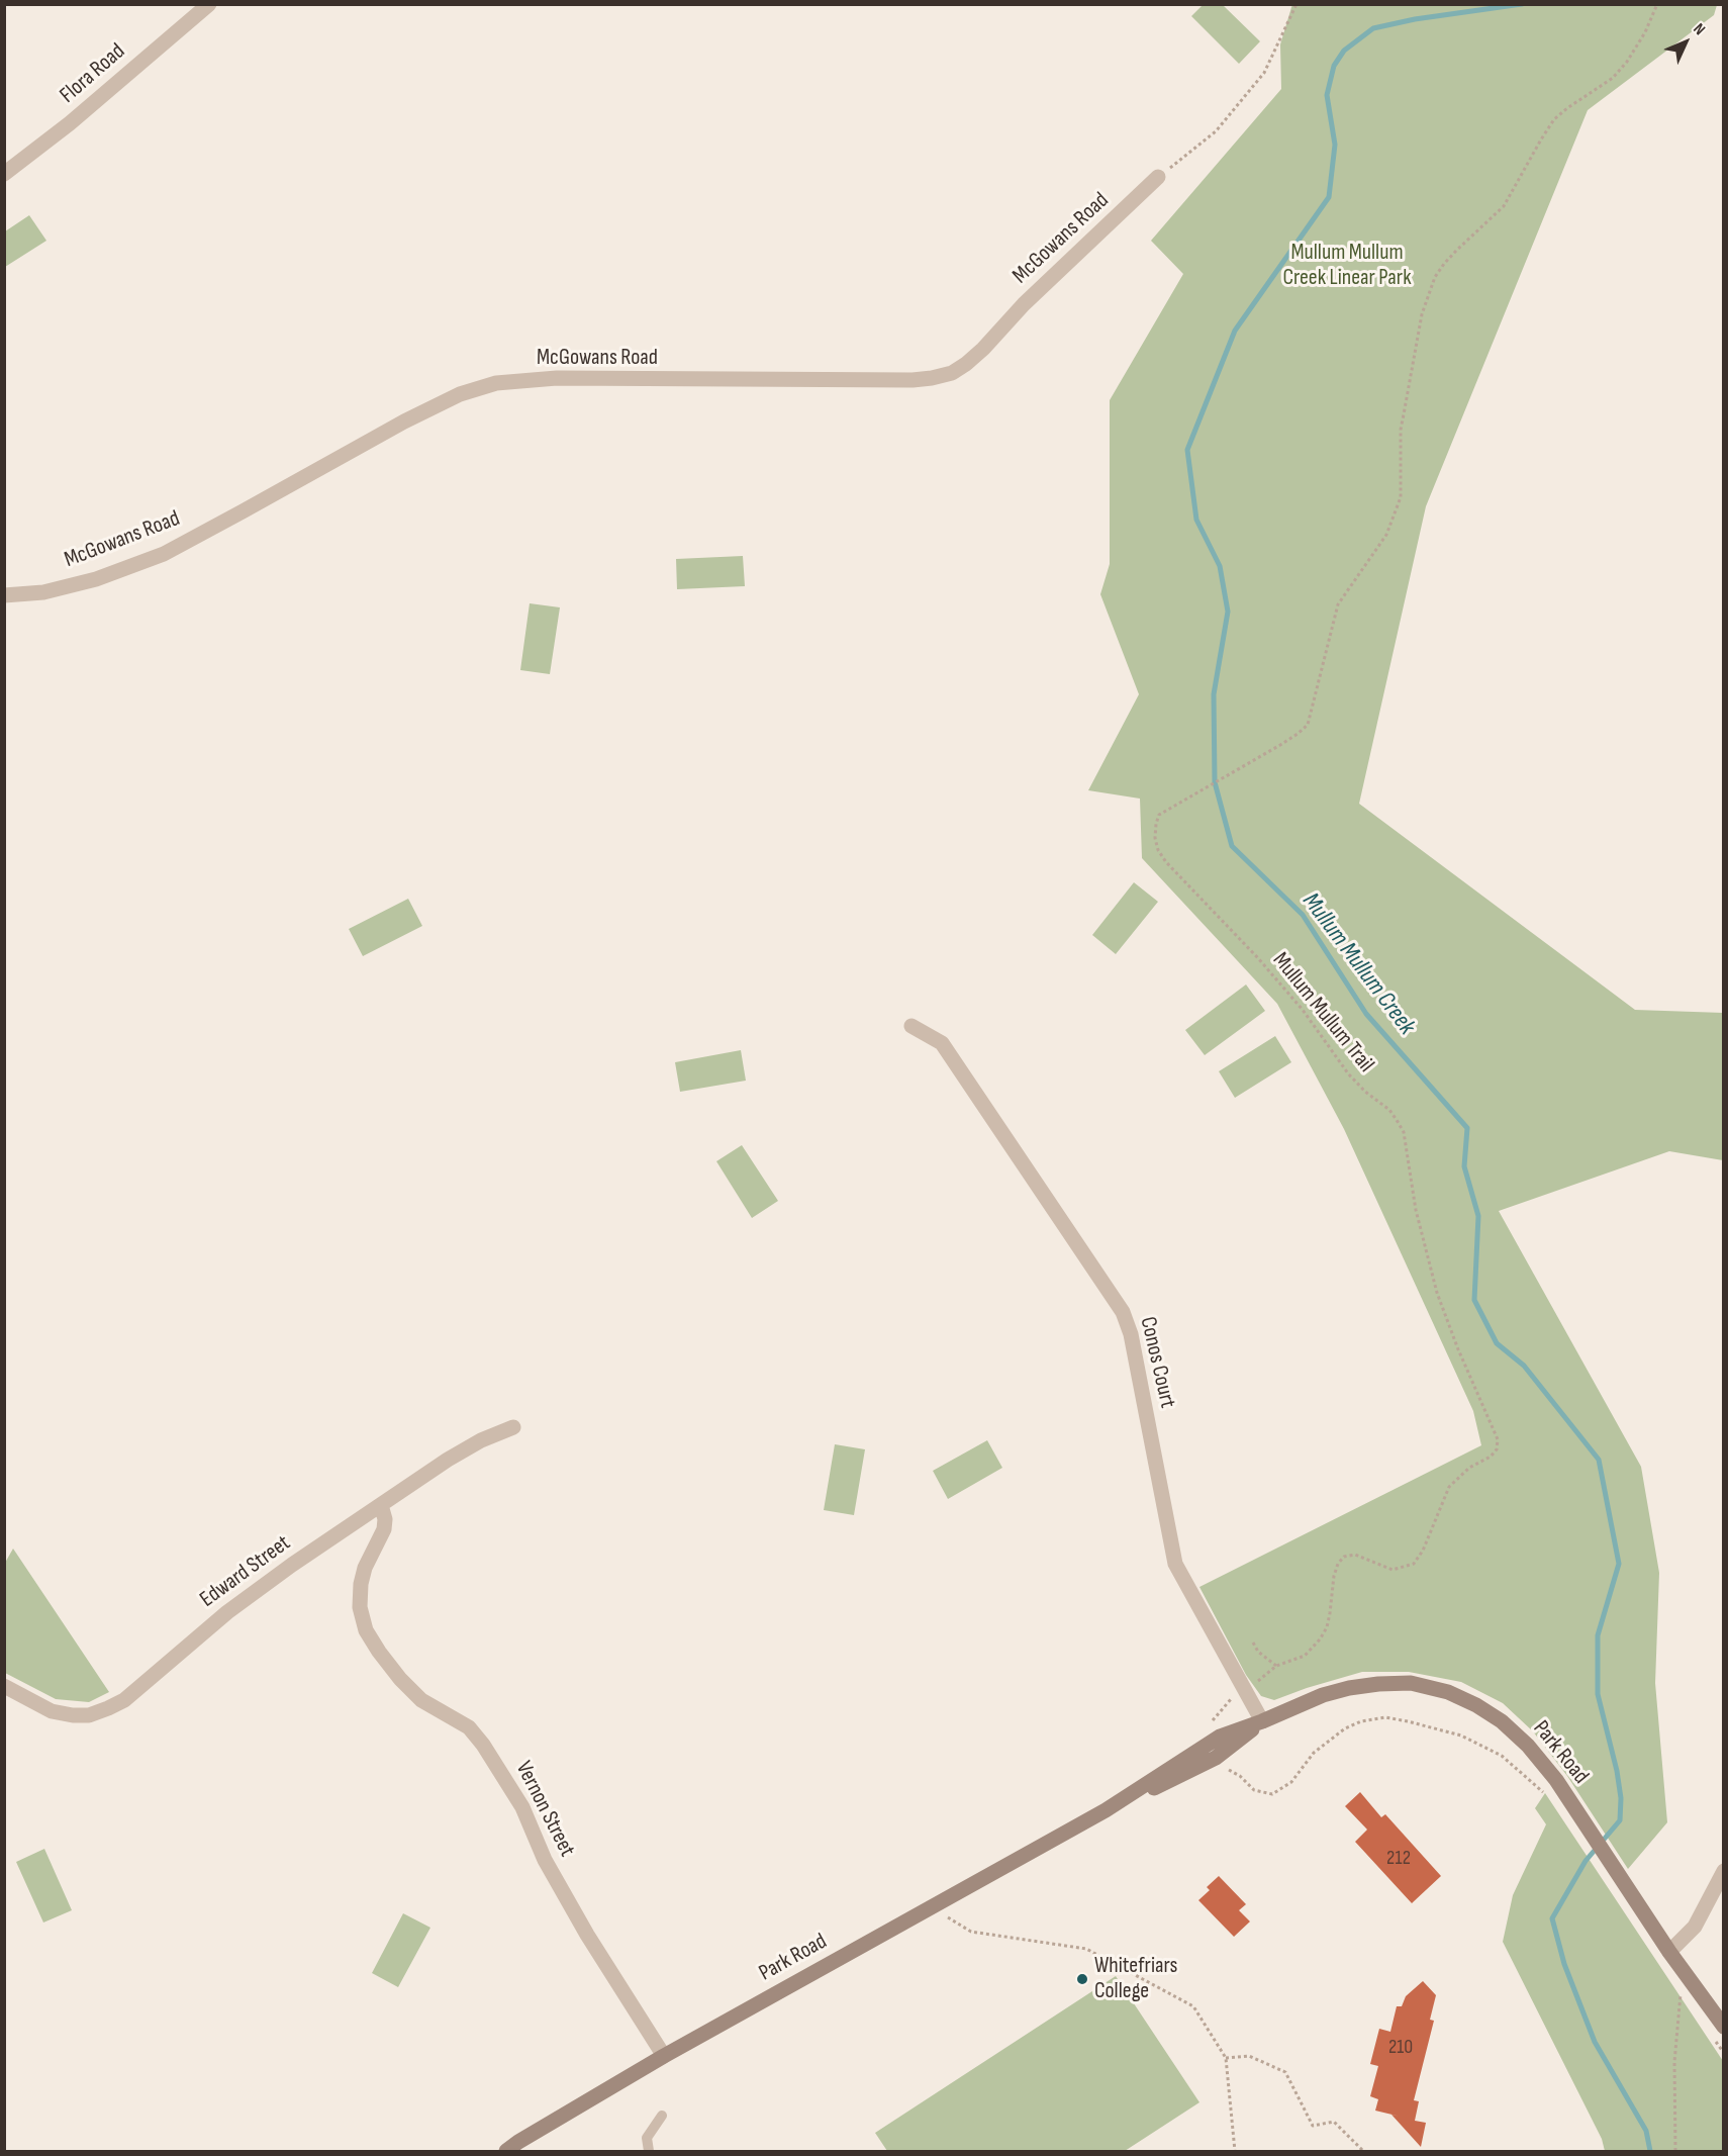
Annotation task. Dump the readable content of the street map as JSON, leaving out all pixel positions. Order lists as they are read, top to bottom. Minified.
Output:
{"streets":{"street":["Flora Road","McGowans Road","Conos Court","Edward Street","Park Road","Vernon Street"],"path":["Mullum Mullum Trail"]},"crossings":[["Mullum Mullum Trail","Conos Court"],["Mullum Mullum Trail","Park Road"],["Conos Court","Park Road"],["Edward Street","Vernon Street"],["Park Road","Vernon Street"]],"water":["Mullum Mullum Creek"],"parks":["Mullum Mullum Creek Linear Park"],"places":["Whitefriars College"],"house_numbers":["212","210"],"north":"top right"}
